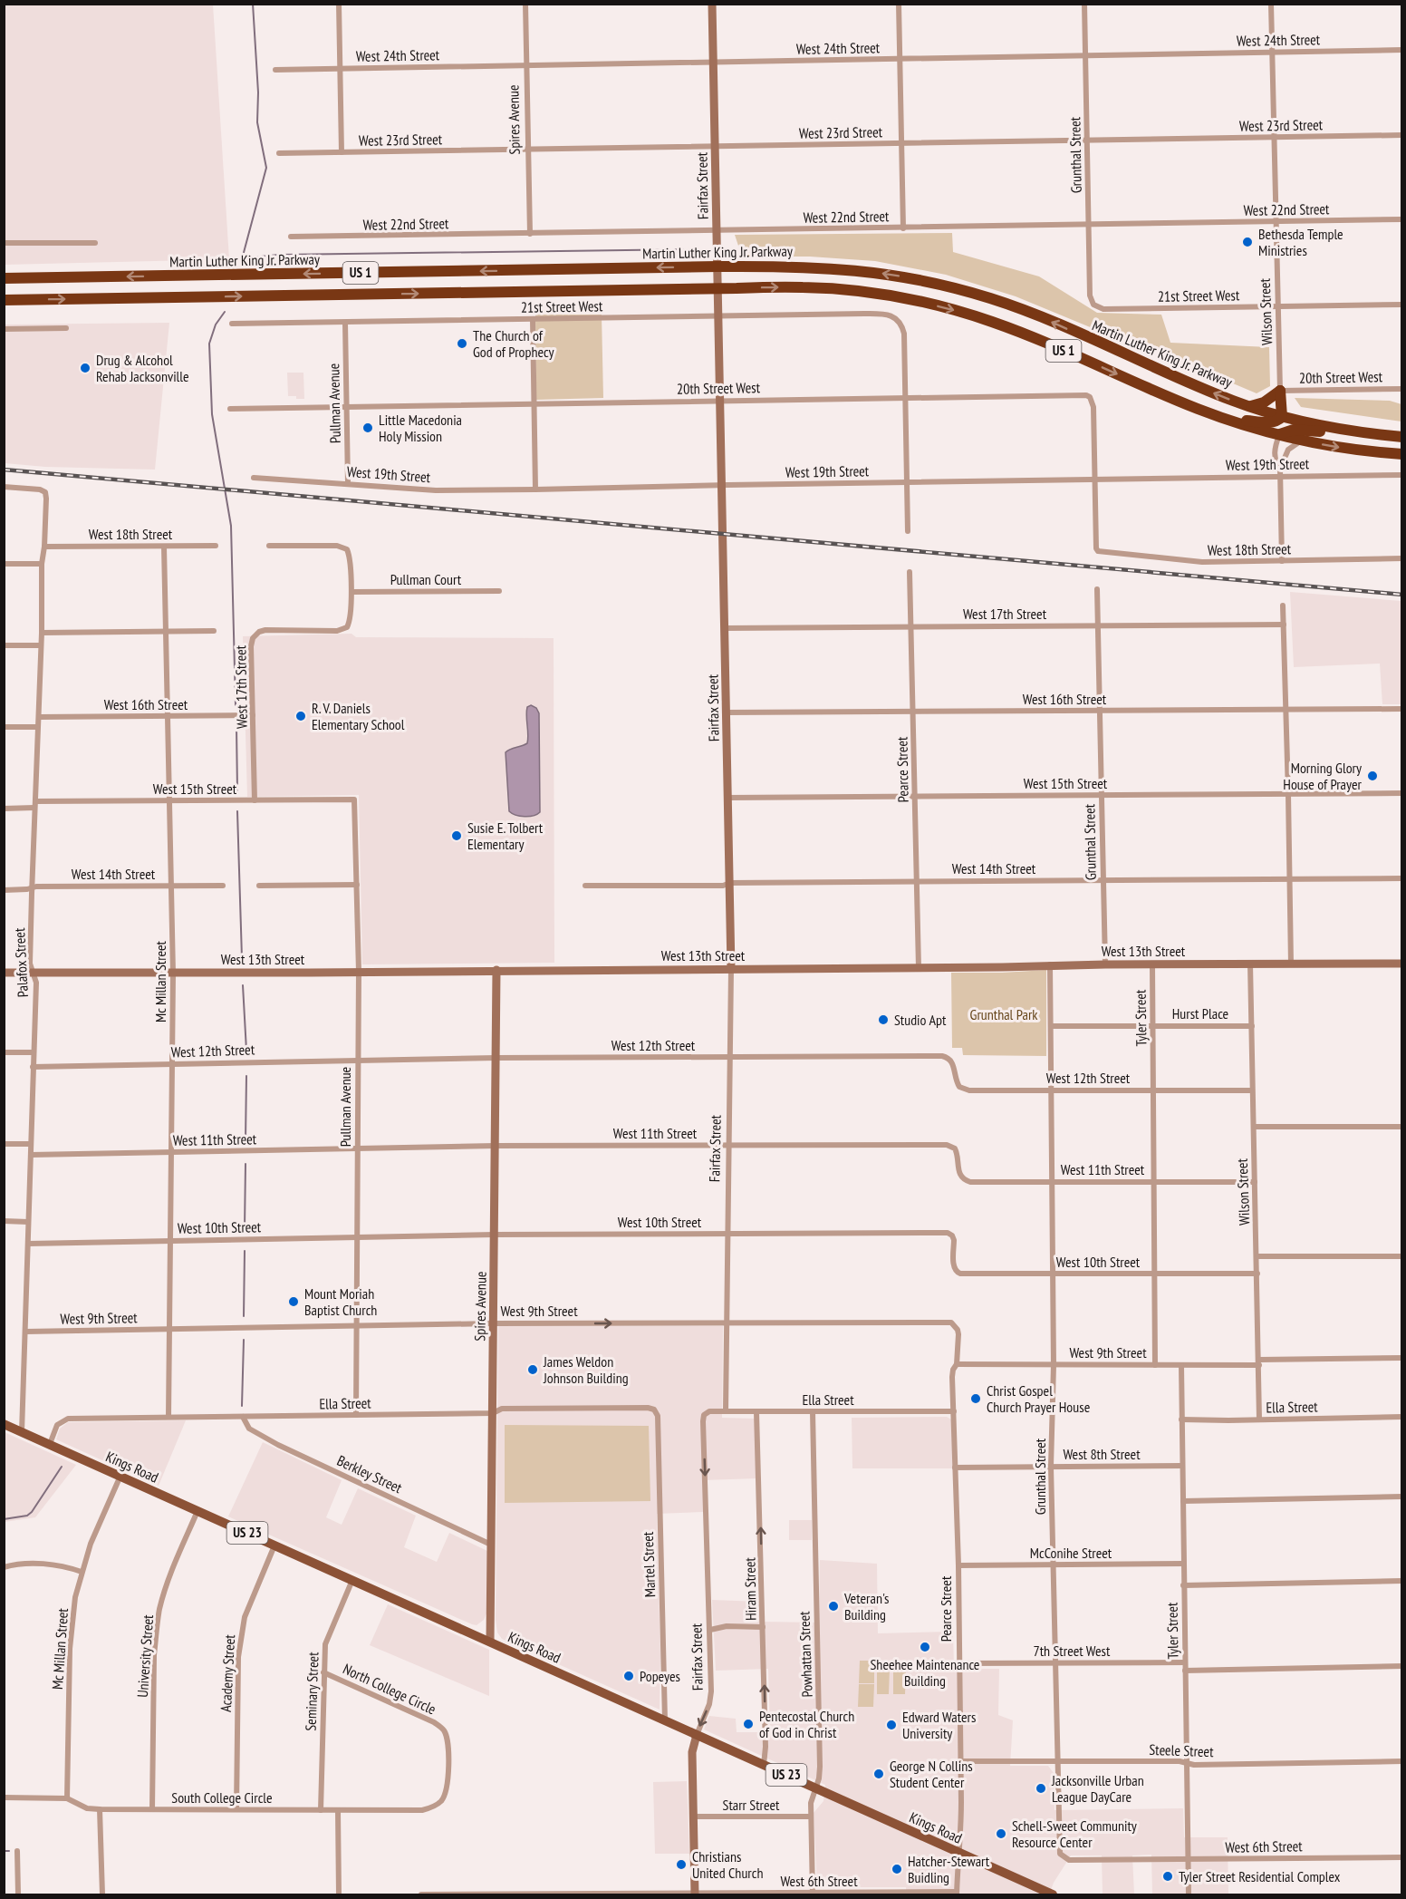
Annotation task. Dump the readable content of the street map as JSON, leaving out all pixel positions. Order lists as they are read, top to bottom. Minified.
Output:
{"streets":{"highway":["Martin Luther King Jr. Parkway","US 1"],"main road":["Kings Road","US 23"],"street":["West 24th Street","Spires Avenue","West 23rd Street","Grunthal Street","Fairfax Street","West 22nd Street","21st Street West","Wilson Street","20th Street West","Pullman Avenue","West 19th Street","West 18th Street","Pullman Court","West 17th Street","West 16th Street","Pearce Street","West 15th Street","West 14th Street","West 13th Street","Palafox Street","Mc Millan Street","Hurst Place","Tyler Street","West 12th Street","West 11th Street","West 10th Street","West 9th Street","Ella Street","West 8th Street","Berkley Street","McConihe Street","Martel Street","Hiram Street","7th Street West","Powhattan Street","University Street","Academy Street","North College Circle","Seminary Street","Steele Street","South College Circle","Starr Street","West 6th Street"]},"crossings":[["West 24th Street","Spires Avenue"],["West 24th Street","Grunthal Street"],["West 24th Street","Fairfax Street"],["West 24th Street","Wilson Street"],["Spires Avenue","West 23rd Street"],["Spires Avenue","West 22nd Street"],["Spires Avenue","West 13th Street"],["Spires Avenue","West 12th Street"],["Spires Avenue","West 11th Street"],["Spires Avenue","West 10th Street"],["Spires Avenue","West 9th Street"],["Spires Avenue","Ella Street"],["Spires Avenue","Kings Road"],["Spires Avenue","Berkley Street"],["West 23rd Street","Grunthal Street"],["West 23rd Street","Fairfax Street"],["West 23rd Street","Wilson Street"],["Grunthal Street","West 22nd Street"],["Grunthal Street","21st Street West"],["Grunthal Street","West 17th Street"],["Grunthal Street","West 16th Street"],["Grunthal Street","West 15th Street"],["Grunthal Street","West 14th Street"],["Grunthal Street","West 13th Street"],["Grunthal Street","Hurst Place"],["Grunthal Street","West 12th Street"],["Grunthal Street","West 11th Street"],["Grunthal Street","West 10th Street"],["Grunthal Street","West 9th Street"],["Grunthal Street","West 8th Street"],["Grunthal Street","McConihe Street"],["Grunthal Street","7th Street West"],["Grunthal Street","Steele Street"],["Grunthal Street","West 6th Street"],["Fairfax Street","West 22nd Street"],["Fairfax Street","Martin Luther King Jr. Parkway"],["Fairfax Street","US 1"],["Fairfax Street","21st Street West"],["Fairfax Street","20th Street West"],["Fairfax Street","West 19th Street"],["Fairfax Street","West 17th Street"],["Fairfax Street","West 16th Street"],["Fairfax Street","West 15th Street"],["Fairfax Street","West 14th Street"],["Fairfax Street","West 13th Street"],["Fairfax Street","West 12th Street"],["Fairfax Street","West 11th Street"],["Fairfax Street","West 10th Street"],["Fairfax Street","West 9th Street"],["Fairfax Street","Ella Street"],["Fairfax Street","Kings Road"],["Fairfax Street","Starr Street"],["Fairfax Street","West 6th Street"],["West 22nd Street","Wilson Street"],["21st Street West","Wilson Street"],["21st Street West","20th Street West"],["21st Street West","Pullman Avenue"],["Wilson Street","20th Street West"],["Wilson Street","West 13th Street"],["Wilson Street","Hurst Place"],["Wilson Street","West 12th Street"],["Wilson Street","West 11th Street"],["Wilson Street","West 10th Street"],["Wilson Street","West 9th Street"],["Wilson Street","Ella Street"],["20th Street West","Pullman Avenue"],["20th Street West","West 19th Street"],["20th Street West","West 18th Street"],["Pullman Avenue","West 19th Street"],["Pullman Avenue","West 15th Street"],["Pullman Avenue","West 13th Street"],["Pullman Avenue","West 12th Street"],["Pullman Avenue","West 11th Street"],["Pullman Avenue","West 10th Street"],["Pullman Avenue","West 9th Street"],["Pullman Avenue","Ella Street"],["West 19th Street","West 18th Street"],["West 18th Street","Palafox Street"],["West 18th Street","Mc Millan Street"],["Pullman Court","West 17th Street"],["West 17th Street","West 16th Street"],["West 17th Street","Pearce Street"],["West 17th Street","West 15th Street"],["West 16th Street","Pearce Street"],["West 16th Street","Palafox Street"],["West 16th Street","Mc Millan Street"],["Pearce Street","West 15th Street"],["Pearce Street","West 14th Street"],["Pearce Street","West 13th Street"],["Pearce Street","West 9th Street"],["Pearce Street","Ella Street"],["Pearce Street","West 8th Street"],["Pearce Street","Kings Road"],["Pearce Street","McConihe Street"],["Pearce Street","7th Street West"],["Pearce Street","Steele Street"],["Pearce Street","West 6th Street"],["West 15th Street","Palafox Street"],["West 15th Street","Mc Millan Street"],["West 14th Street","Palafox Street"],["West 14th Street","Mc Millan Street"],["West 13th Street","Palafox Street"],["West 13th Street","Mc Millan Street"],["West 13th Street","Tyler Street"],["Palafox Street","West 12th Street"],["Palafox Street","West 11th Street"],["Palafox Street","West 10th Street"],["Palafox Street","West 9th Street"],["Palafox Street","Kings Road"],["Mc Millan Street","West 12th Street"],["Mc Millan Street","West 11th Street"],["Mc Millan Street","West 10th Street"],["Mc Millan Street","West 9th Street"],["Mc Millan Street","Ella Street"],["Mc Millan Street","Kings Road"],["Mc Millan Street","South College Circle"],["Hurst Place","Tyler Street"],["Tyler Street","West 12th Street"],["Tyler Street","West 11th Street"],["Tyler Street","West 10th Street"],["Tyler Street","West 9th Street"],["Tyler Street","Ella Street"],["Tyler Street","West 8th Street"],["Tyler Street","McConihe Street"],["Tyler Street","7th Street West"],["Tyler Street","Steele Street"],["Tyler Street","West 6th Street"],["Ella Street","Kings Road"],["Ella Street","Berkley Street"],["Ella Street","Martel Street"],["Ella Street","Hiram Street"],["Ella Street","Powhattan Street"],["Kings Road","Martel Street"],["Kings Road","Hiram Street"],["Kings Road","Powhattan Street"],["Kings Road","University Street"],["Kings Road","Academy Street"],["Kings Road","Seminary Street"],["Powhattan Street","Starr Street"],["Powhattan Street","West 6th Street"],["University Street","South College Circle"],["Academy Street","South College Circle"],["North College Circle","Seminary Street"],["North College Circle","South College Circle"],["Seminary Street","South College Circle"]],"one_way":["Hiram Street"],"parks":["Grunthal Park"],"places":["Bethesda Temple Ministries","The Church of God of Prophecy","Drug & Alcohol Rehab Jacksonville","Little Macedonia Holy Mission","R. V. Daniels Elementary School","Morning Glory House of Prayer","Susie E. Tolbert Elementary","Studio Apt","Mount Moriah Baptist Church","James Weldon Johnson Building","Christ Gospel Church Prayer House","Veteran's Building","Sheehee Maintenance Building","Popeyes","Pentecostal Church of God in Christ","Edward Waters University","George N Collins Student Center","Jacksonville Urban League DayCare","Schell-Sweet Community Resource Center","Christians United Church","Hatcher-Stewart Buidling","Tyler Street Residential Complex"]}
